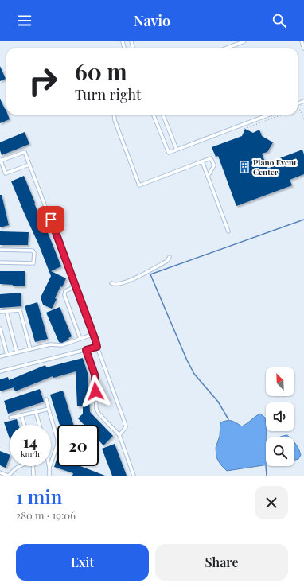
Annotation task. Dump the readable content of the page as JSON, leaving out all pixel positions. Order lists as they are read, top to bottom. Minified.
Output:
{"places":{"building":["Plano Event Center"]},"north":"top left","page":{"header":"Navio","turn":["60 m","Turn right"],"speed":"14 km/h","limit":"20","heading":["1 min","280 m · 19:06"],"buttons":["Exit","Share"]}}
